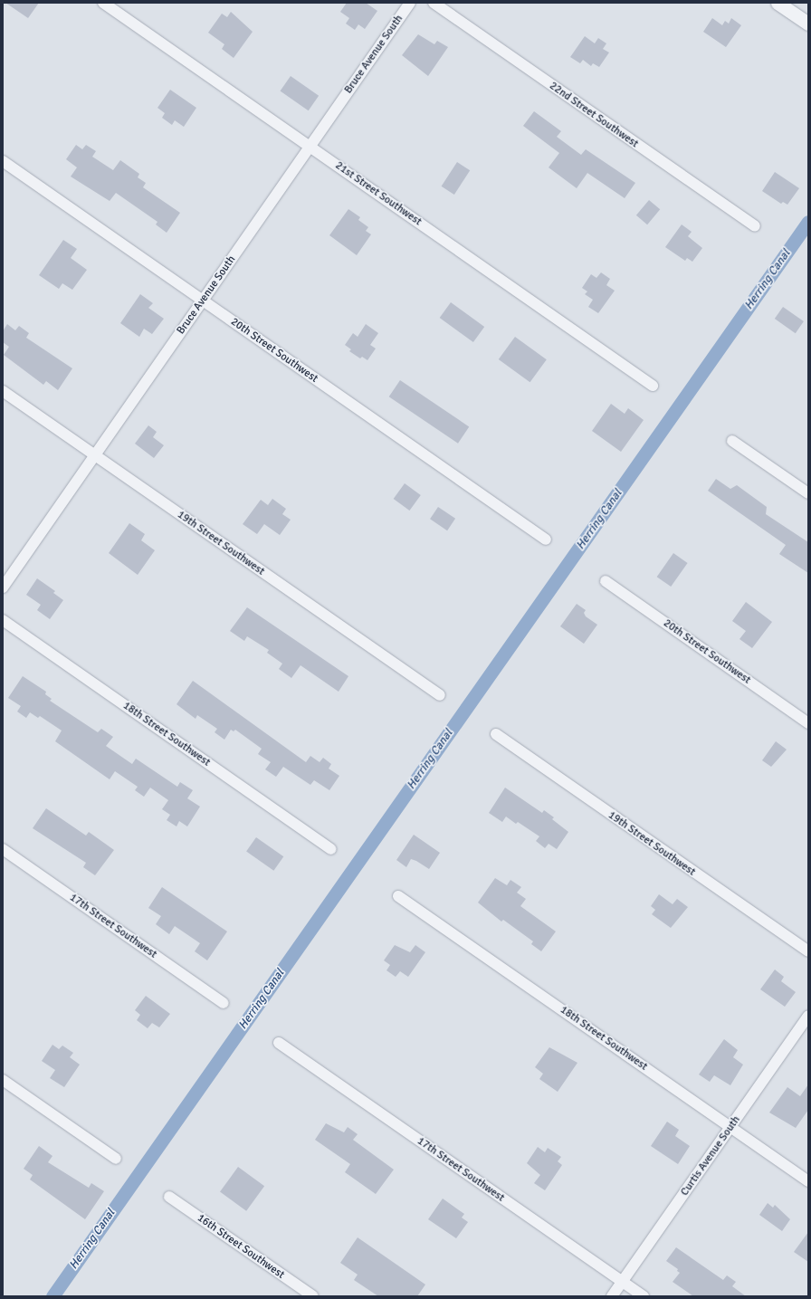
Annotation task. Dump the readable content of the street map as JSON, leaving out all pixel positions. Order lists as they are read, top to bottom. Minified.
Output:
{"streets":{"street":["Bruce Avenue South","22nd Street Southwest","21st Street Southwest","20th Street Southwest","19th Street Southwest","18th Street Southwest","17th Street Southwest","Curtis Avenue South","16th Street Southwest"]},"crossings":[["Bruce Avenue South","21st Street Southwest"],["Bruce Avenue South","20th Street Southwest"],["Bruce Avenue South","19th Street Southwest"],["18th Street Southwest","Curtis Avenue South"],["17th Street Southwest","Curtis Avenue South"]],"water":["Herring Canal"]}
